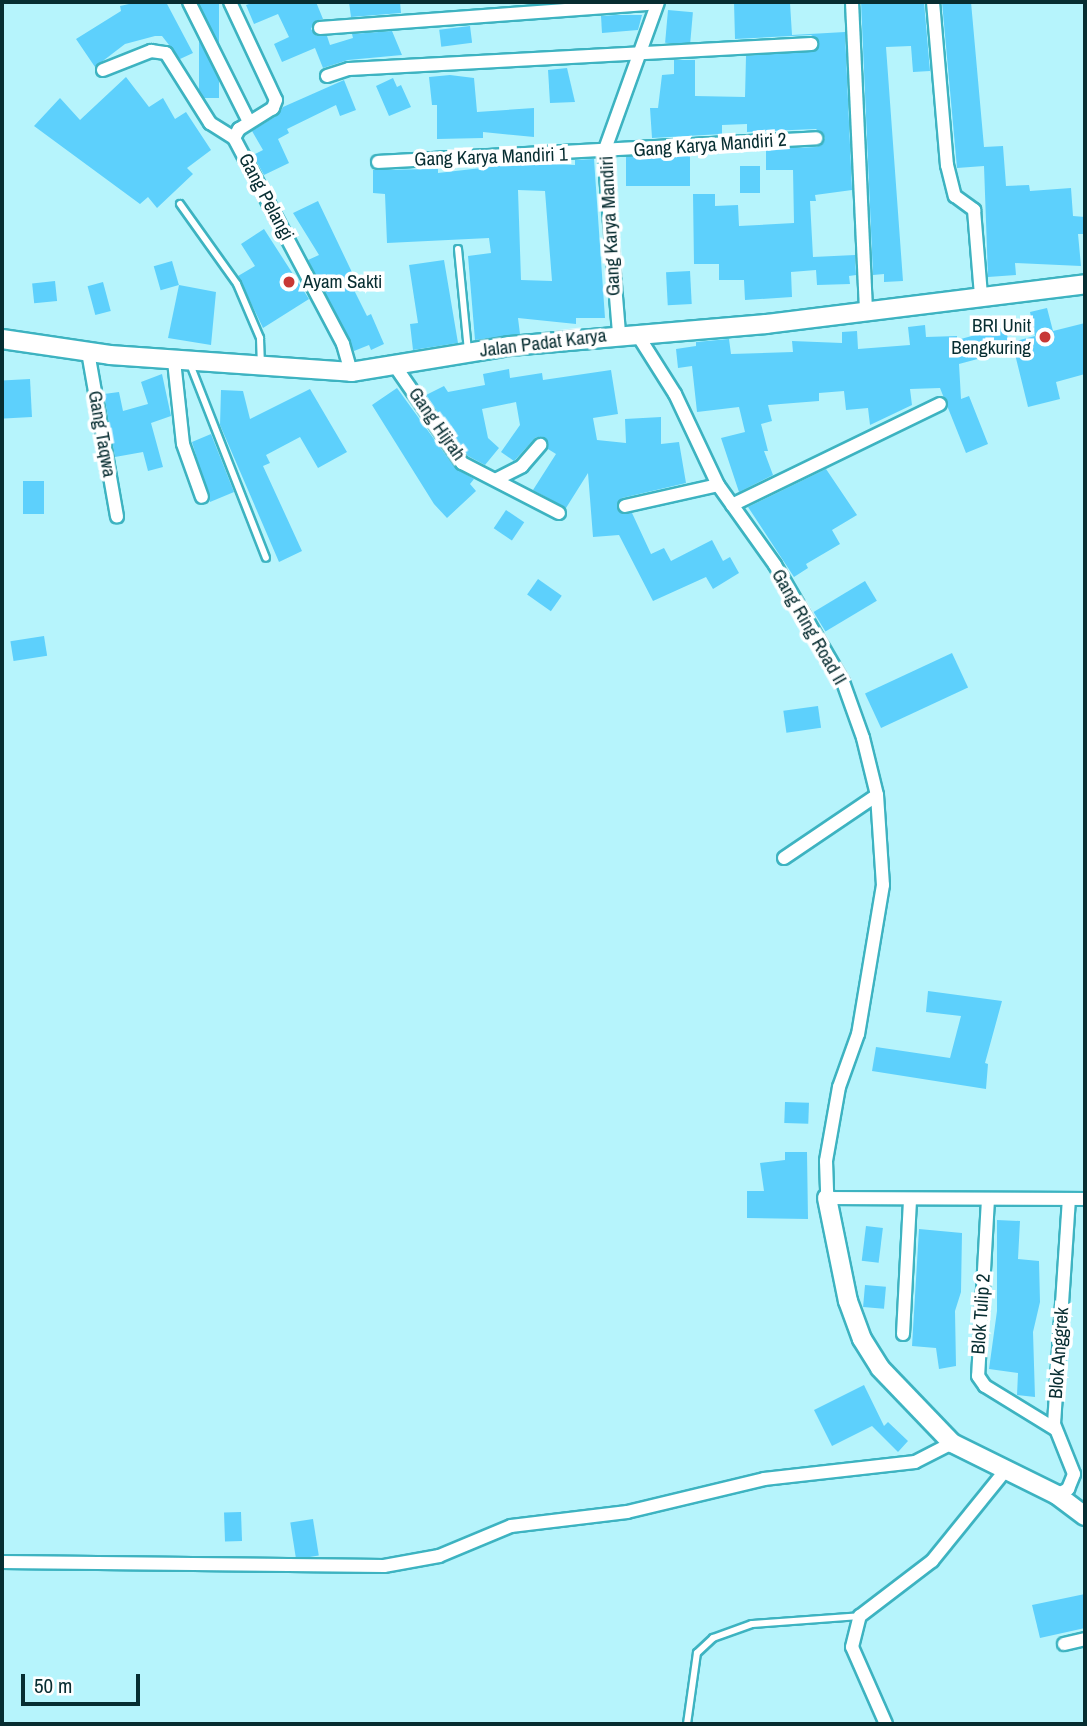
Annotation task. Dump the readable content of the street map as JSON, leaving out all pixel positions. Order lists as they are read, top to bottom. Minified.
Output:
{"streets":{"main road":["Jalan Padat Karya"],"street":["Gang Karya Mandiri 2","Gang Karya Mandiri 1","Gang Pelangi","Gang Karya Mandiri","Gang Hijrah","Gang Taqwa","Gang Ring Road II","Blok Tulip 2","Blok Anggrek"]},"crossings":[["Gang Karya Mandiri 2","Gang Karya Mandiri 1"],["Gang Karya Mandiri 2","Gang Karya Mandiri"],["Gang Karya Mandiri 1","Gang Karya Mandiri"],["Gang Pelangi","Jalan Padat Karya"],["Gang Karya Mandiri","Jalan Padat Karya"],["Jalan Padat Karya","Gang Hijrah"],["Jalan Padat Karya","Gang Taqwa"],["Jalan Padat Karya","Gang Ring Road II"],["Blok Tulip 2","Blok Anggrek"]],"places":["Ayam Sakti","BRI Unit Bengkuring"],"scale_bar":"50 m"}
